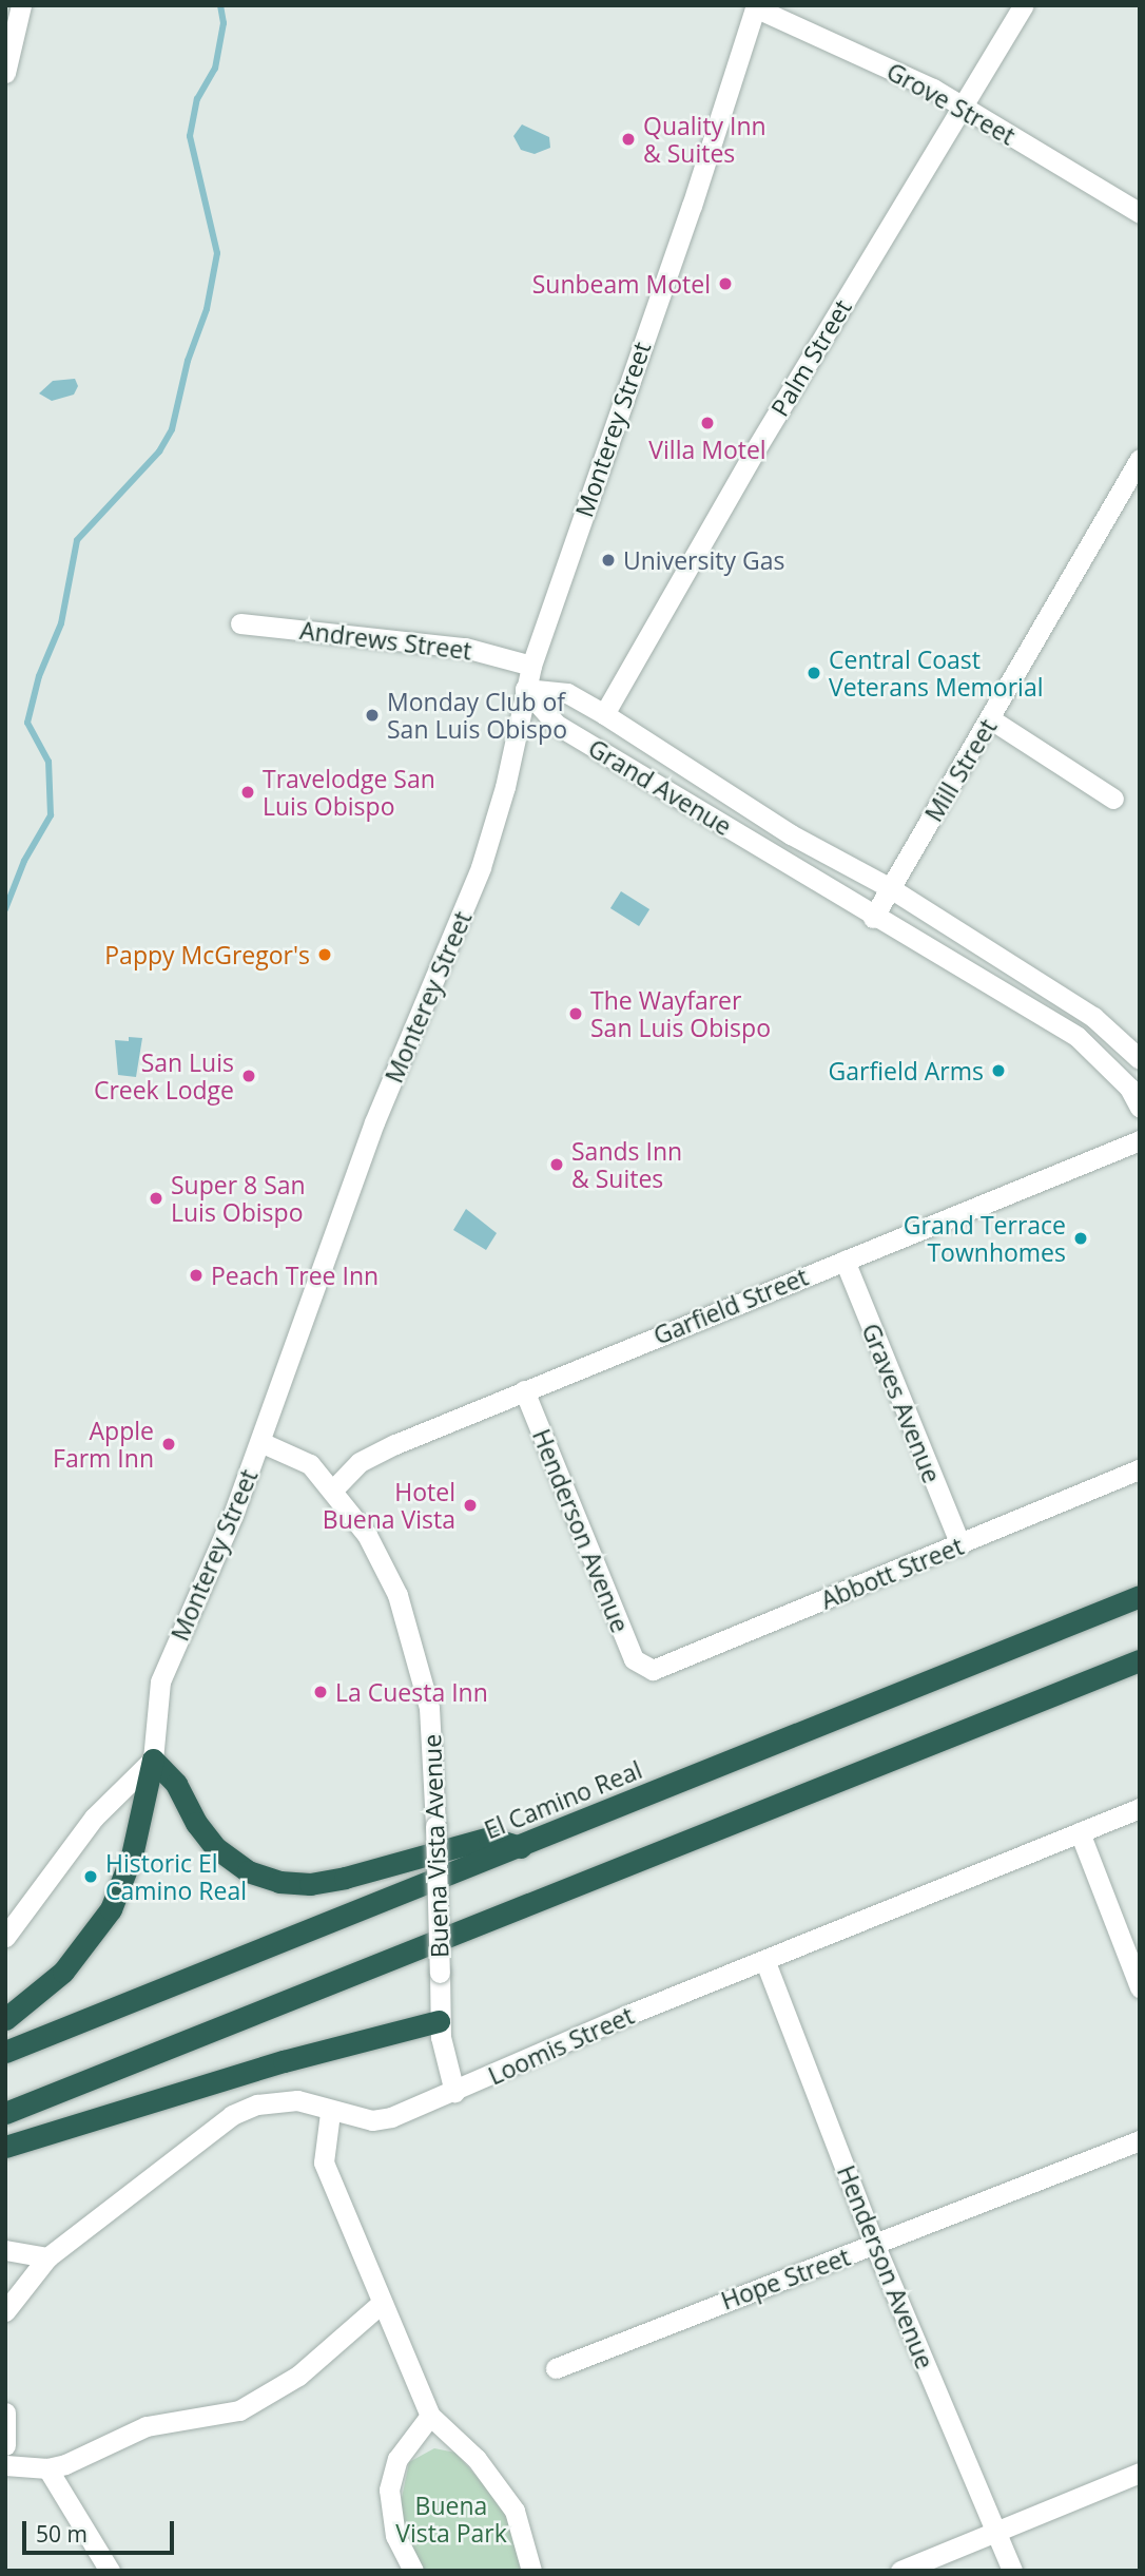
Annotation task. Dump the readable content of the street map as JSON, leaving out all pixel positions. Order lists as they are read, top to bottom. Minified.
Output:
{"streets":{"highway":["El Camino Real"],"street":["Grove Street","Palm Street","Monterey Street","Andrews Street","Mill Street","Grand Avenue","Garfield Street","Graves Avenue","Henderson Avenue","Abbott Street","Buena Vista Avenue","Loomis Street","Hope Street"]},"crossings":[["Grove Street","Palm Street"],["Grove Street","Monterey Street"],["Palm Street","Grand Avenue"],["Monterey Street","Andrews Street"],["Monterey Street","Grand Avenue"],["Monterey Street","Buena Vista Avenue"],["Mill Street","Grand Avenue"],["Garfield Street","Graves Avenue"],["Garfield Street","Henderson Avenue"],["Garfield Street","Buena Vista Avenue"],["Graves Avenue","Abbott Street"],["Henderson Avenue","Abbott Street"],["Henderson Avenue","Loomis Street"],["Henderson Avenue","Hope Street"],["Buena Vista Avenue","Loomis Street"]],"parks":["Buena Vista Park"],"places":["Quality Inn & Suites","Sunbeam Motel","Villa Motel","University Gas","Central Coast Veterans Memorial","Monday Club of San Luis Obispo","Travelodge San Luis Obispo","Pappy McGregor's","The Wayfarer San Luis Obispo","Garfield Arms","San Luis Creek Lodge","Sands Inn & Suites","Super 8 San Luis Obispo","Grand Terrace Townhomes","Peach Tree Inn","Apple Farm Inn","Hotel Buena Vista","La Cuesta Inn","Historic El Camino Real"],"scale_bar":"50 m"}
